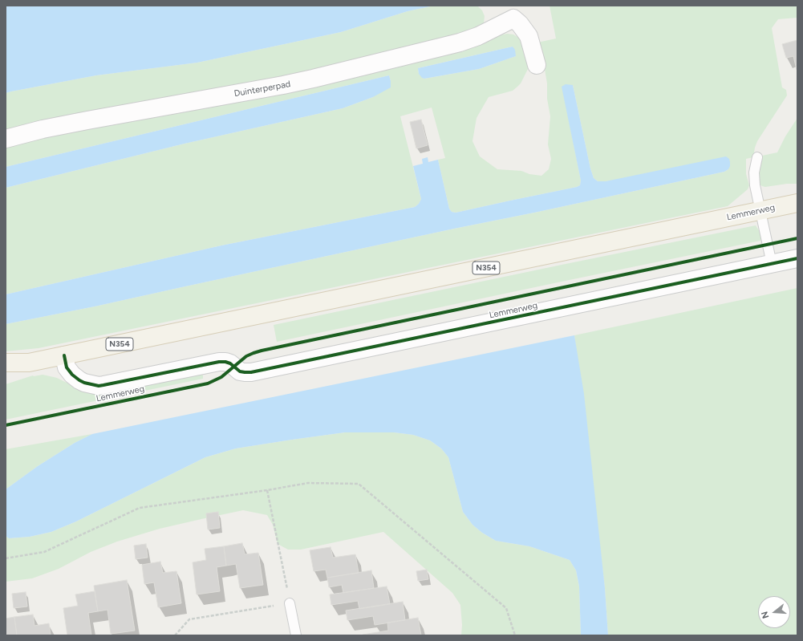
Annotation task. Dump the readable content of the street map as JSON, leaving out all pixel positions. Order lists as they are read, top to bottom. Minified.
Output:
{"streets":{"main road":["Lemmerweg","N354"],"street":["Duinterperpad"]},"north":"left"}
